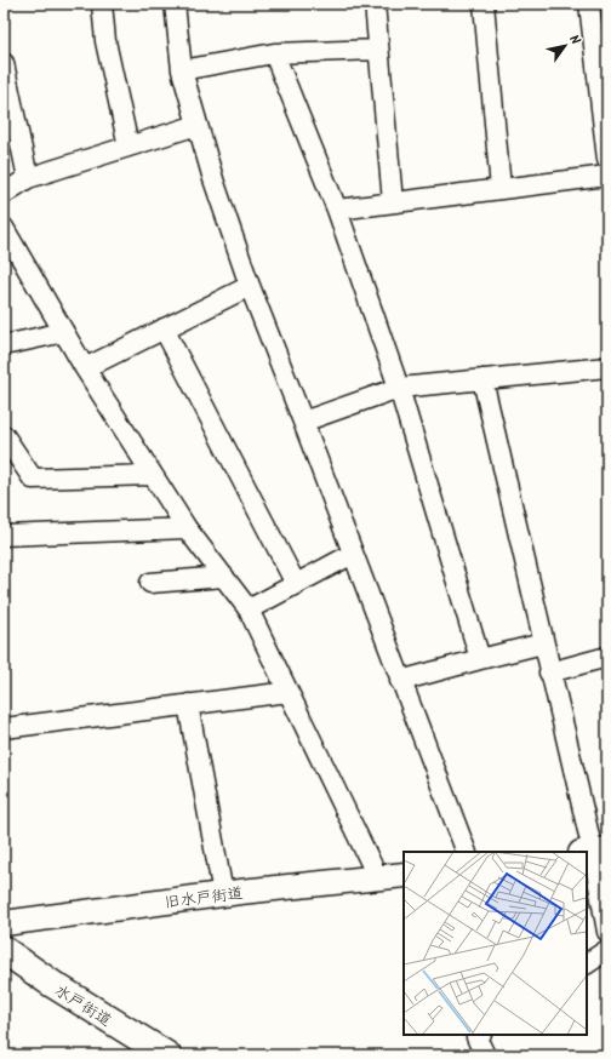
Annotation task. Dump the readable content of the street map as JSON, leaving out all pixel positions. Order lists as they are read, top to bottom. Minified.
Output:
{"streets":{"main road":["水戸街道"],"street":["旧水戸街道"]},"north":"top right"}
